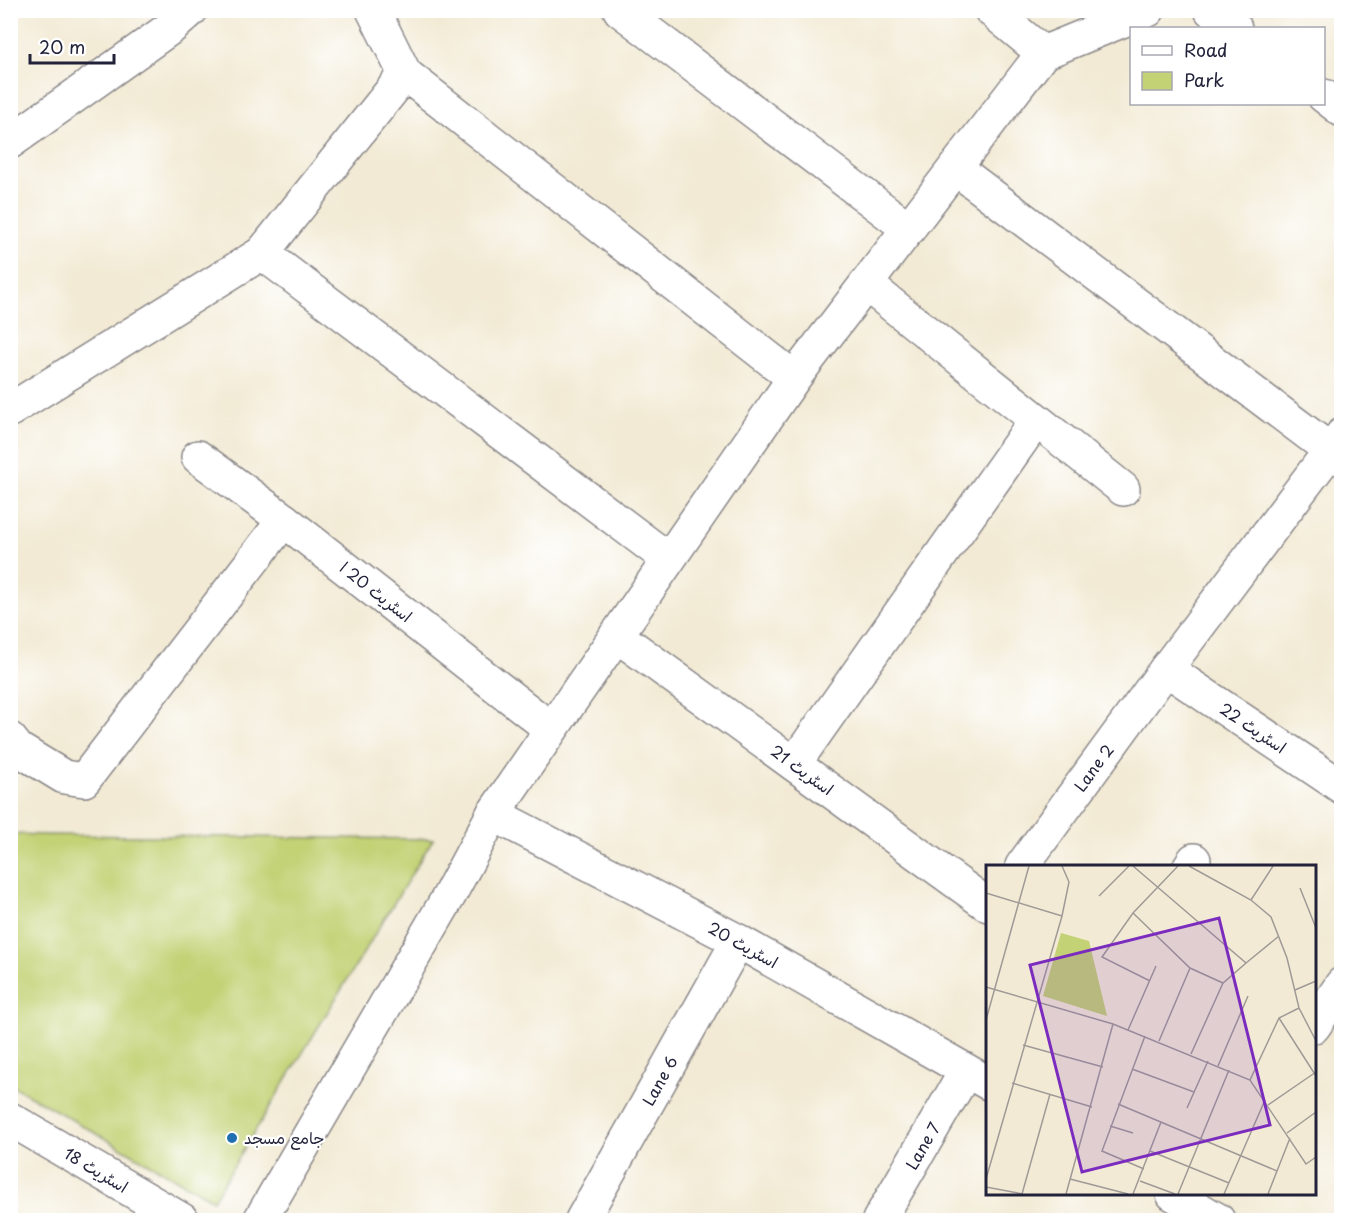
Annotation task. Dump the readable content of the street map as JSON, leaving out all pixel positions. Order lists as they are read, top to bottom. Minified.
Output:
{"streets":{"street":["اسٹریٹ 20 ا","اسٹریٹ 22","Lane 2","اسٹریٹ 21","اسٹریٹ 20","Lane 6","Lane 7","اسٹریٹ 18"]},"crossings":[["اسٹریٹ 22","Lane 2"],["اسٹریٹ 20","Lane 6"],["اسٹریٹ 20","Lane 7"]],"places":["جامع مسجد"],"legend":["Road","Park"],"scale_bar":"20 m"}
